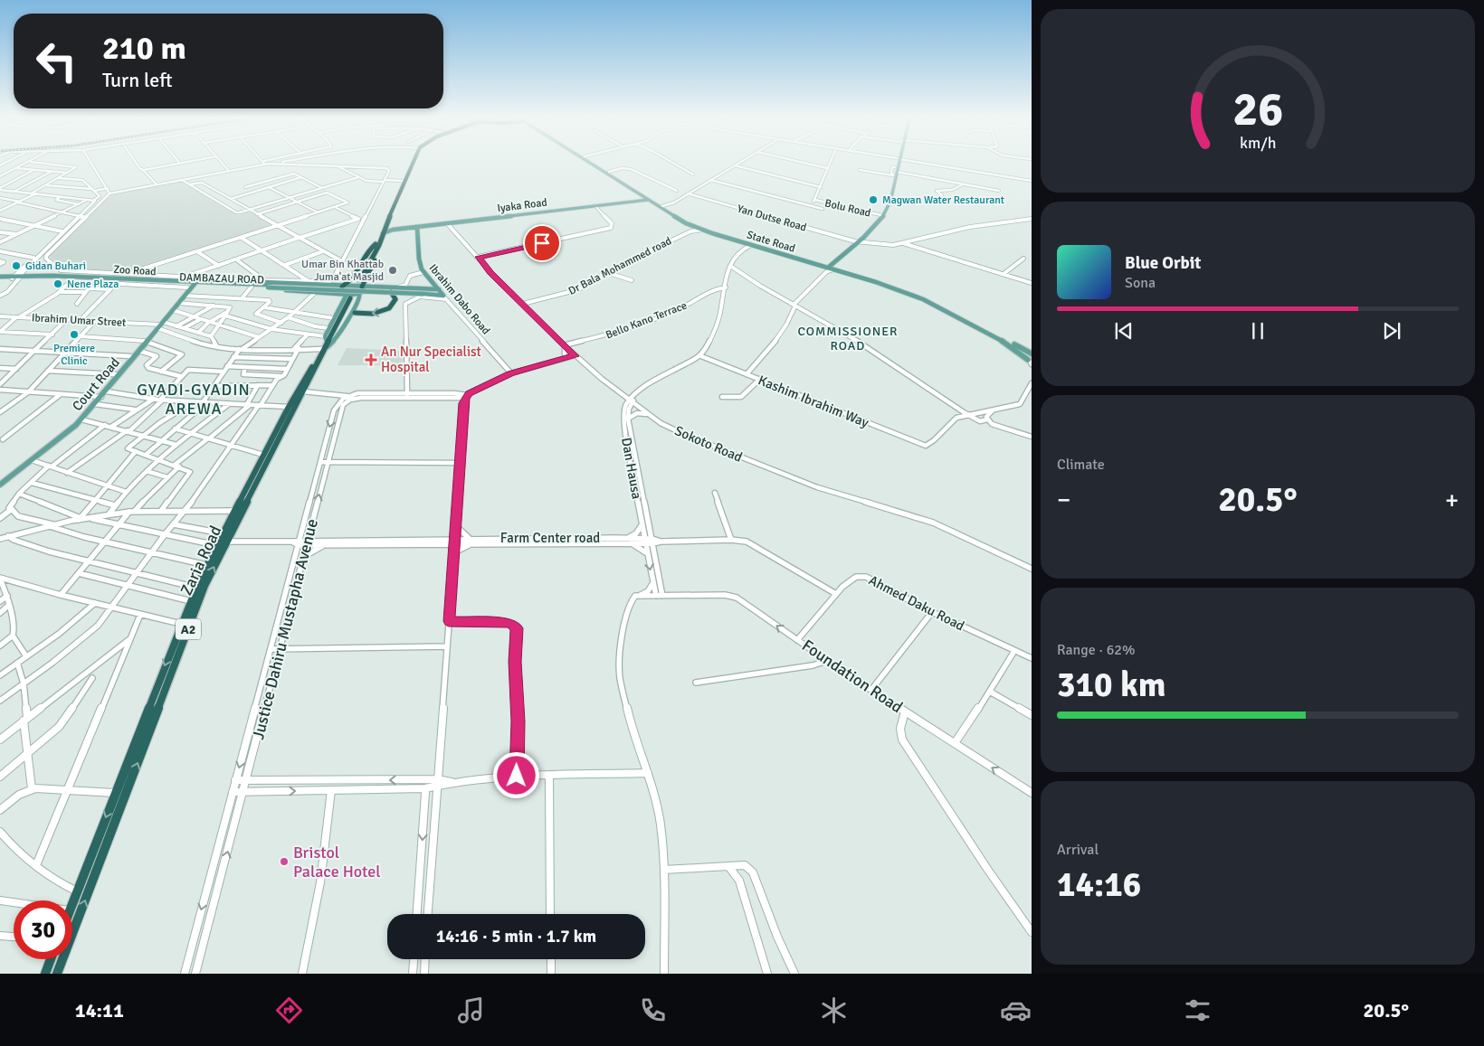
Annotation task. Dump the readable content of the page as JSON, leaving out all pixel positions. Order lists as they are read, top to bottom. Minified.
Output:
{"streets":{"highway":["Zaria Road","A2"],"main road":["Iyaka Road","State Road","Zoo Road","Ibrahim Dabo Road","Court Road"],"street":["Bolu Road","Yan Dutse Road","Dr Bala Mohammed road","DAMBAZAU ROAD","Ibrahim Umar Street","Bello Kano Terrace","Kashim Ibrahim Way","Sokoto Road","Dan Hausa","Farm Center road","Ahmed Daku Road","Justice Dahiru Mustapha Avenue","Foundation Road"]},"crossings":[["Iyaka Road","State Road"],["Iyaka Road","Ibrahim Dabo Road"],["Iyaka Road","Sokoto Road"],["State Road","Dr Bala Mohammed road"],["Dr Bala Mohammed road","Sokoto Road"],["Zoo Road","Court Road"],["Ibrahim Umar Street","Court Road"],["Bello Kano Terrace","Sokoto Road"],["Sokoto Road","Dan Hausa"],["Dan Hausa","Farm Center road"],["Dan Hausa","Foundation Road"],["Farm Center road","Justice Dahiru Mustapha Avenue"],["Zaria Road","A2"],["Ahmed Daku Road","Foundation Road"]],"one_way":["Foundation Road"],"districts":["COMMISSIONER ROAD","GYADI-GYADIN AREWA"],"places":{"other":["Magwan Water Restaurant","Gidan Buhari","Umar Bin Khattab Juma'at Masjid","Nene Plaza","Premiere Clinic","Bristol Palace Hotel"],"health":["An Nur Specialist Hospital"]},"page":{"turn":["210 m","Turn left"],"song":["Blue Orbit","Sona"],"tile":["Climate",["Range · 62%","310 km"],["Arrival","14:16"]],"heat":["−","20.5°","+"],"limit":"30","trip":"14:16 · 5 min · 1.7 km","tabs":["14:11","20.5°"],"gauge":["26","km/h"]}}
